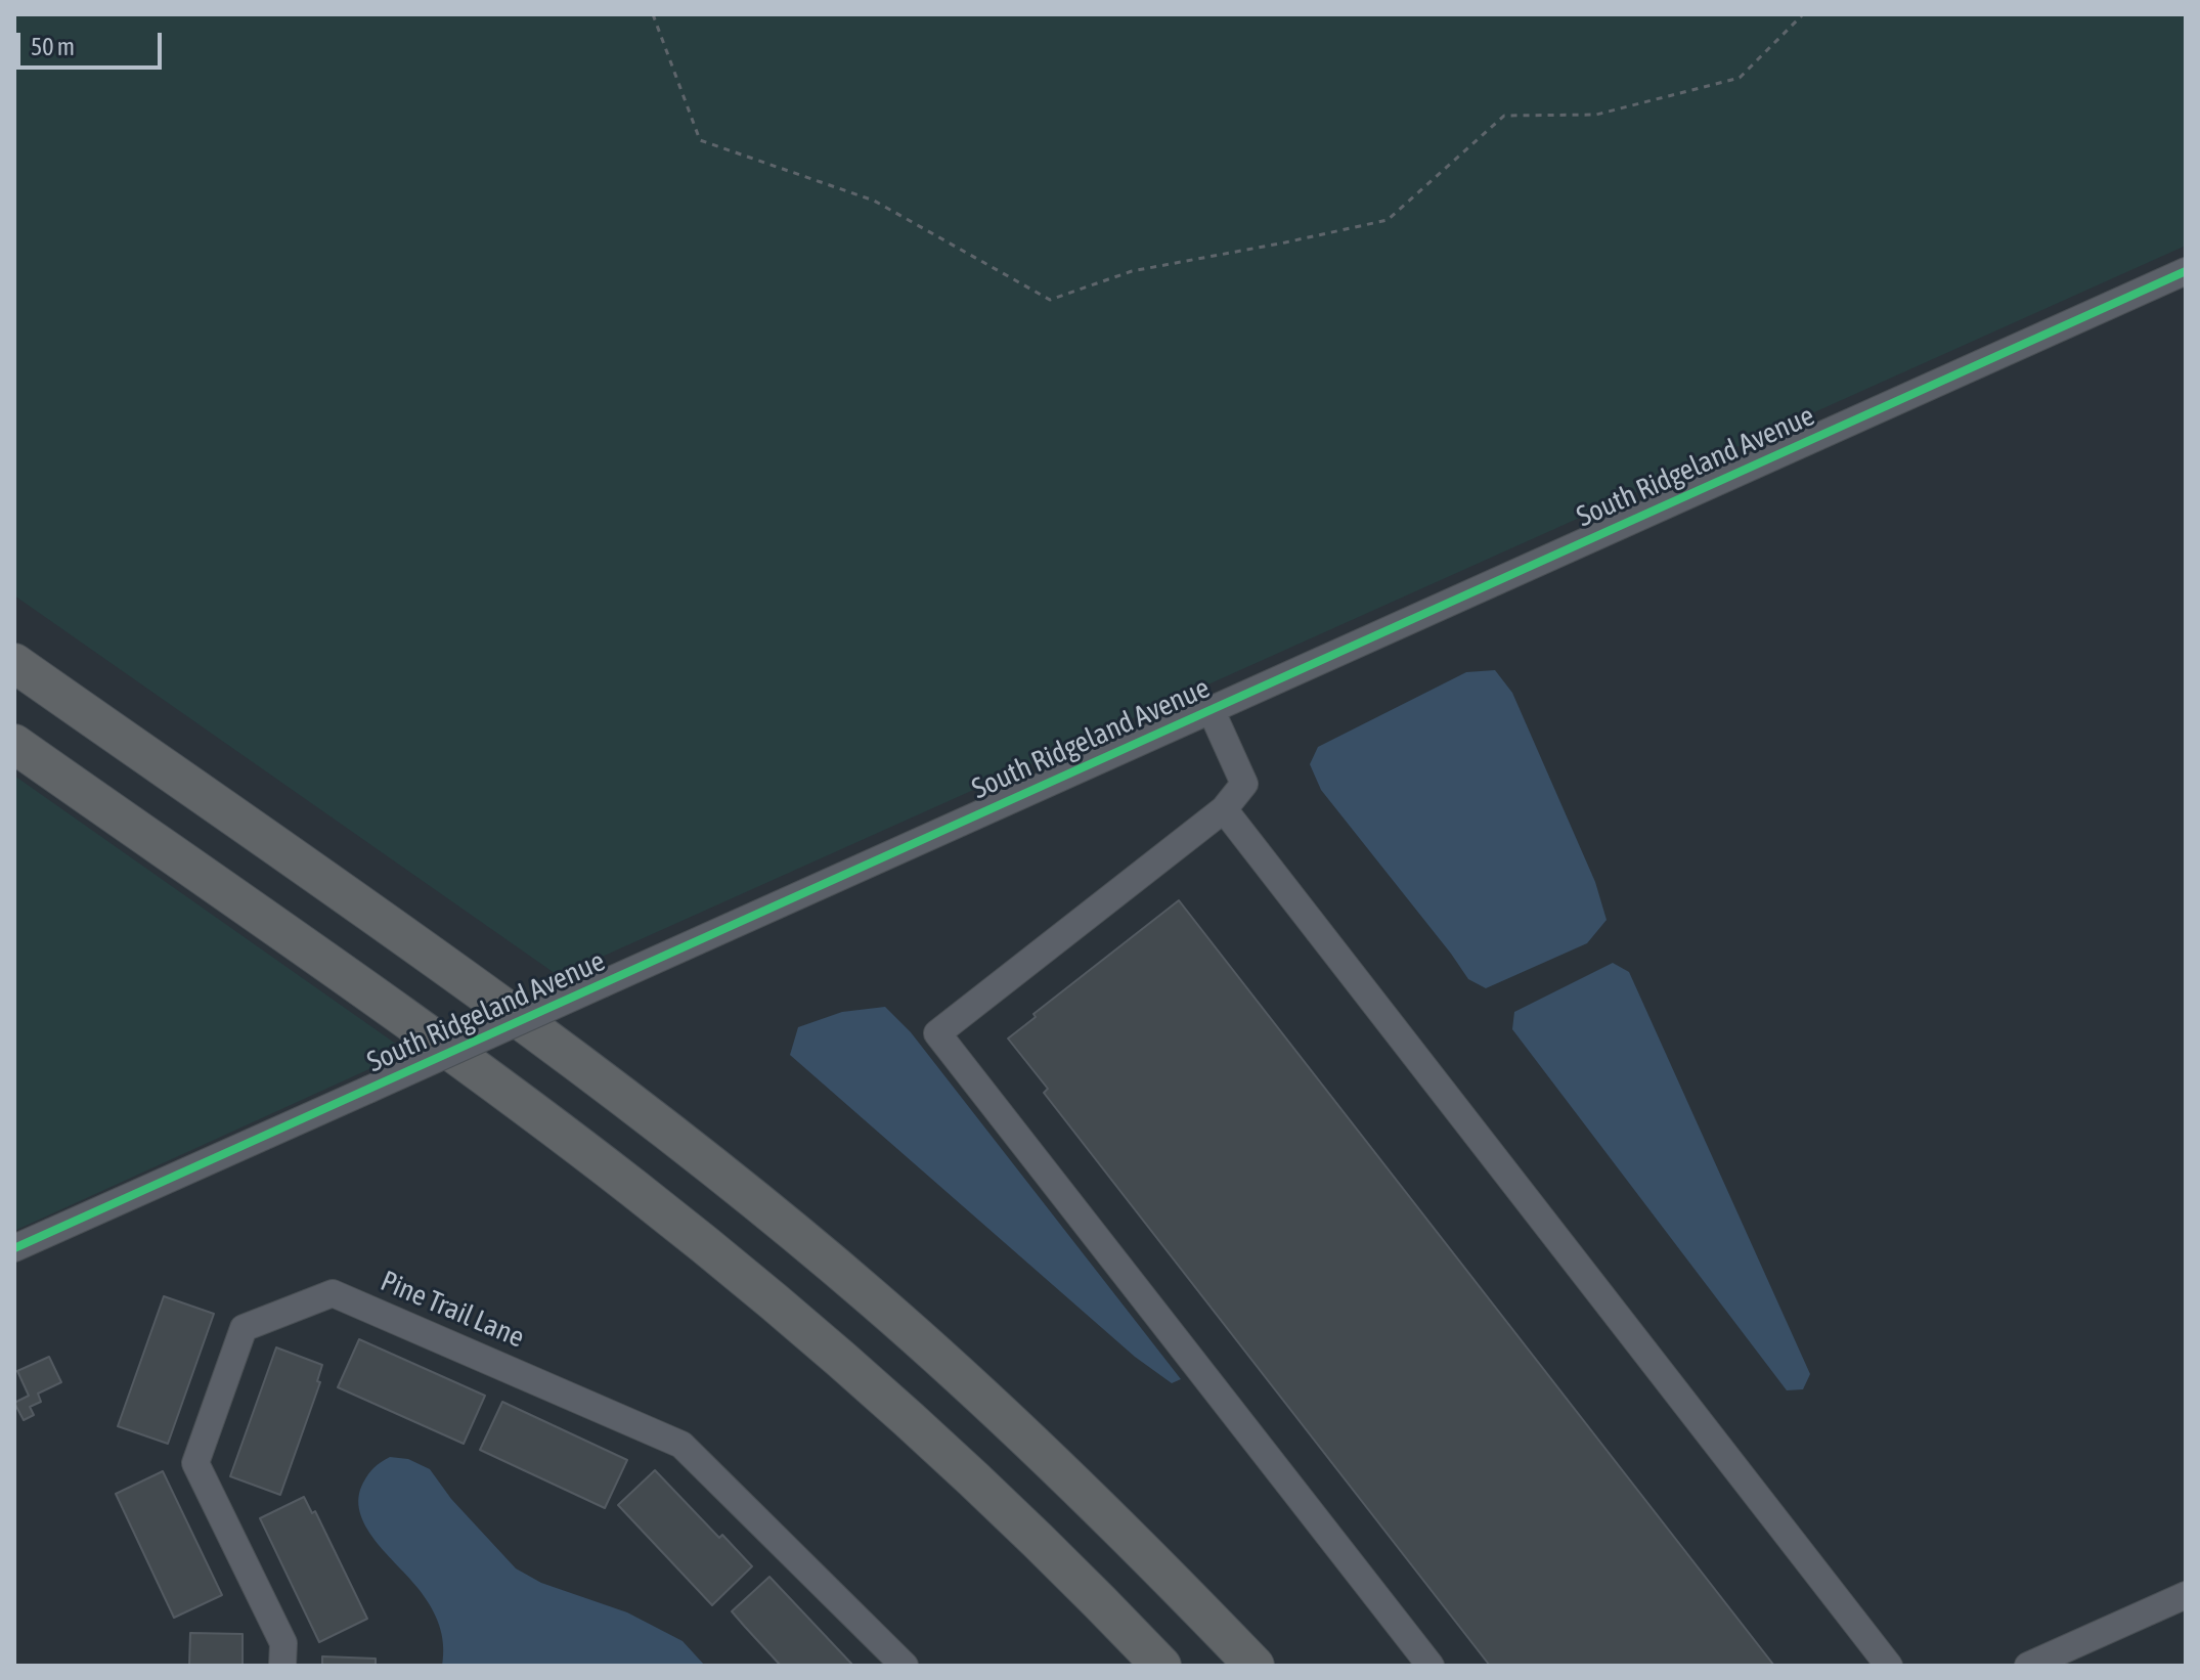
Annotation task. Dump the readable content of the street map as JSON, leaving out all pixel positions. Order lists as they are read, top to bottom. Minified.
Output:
{"streets":{"street":["South Ridgeland Avenue","Pine Trail Lane"]},"scale_bar":"50 m"}
